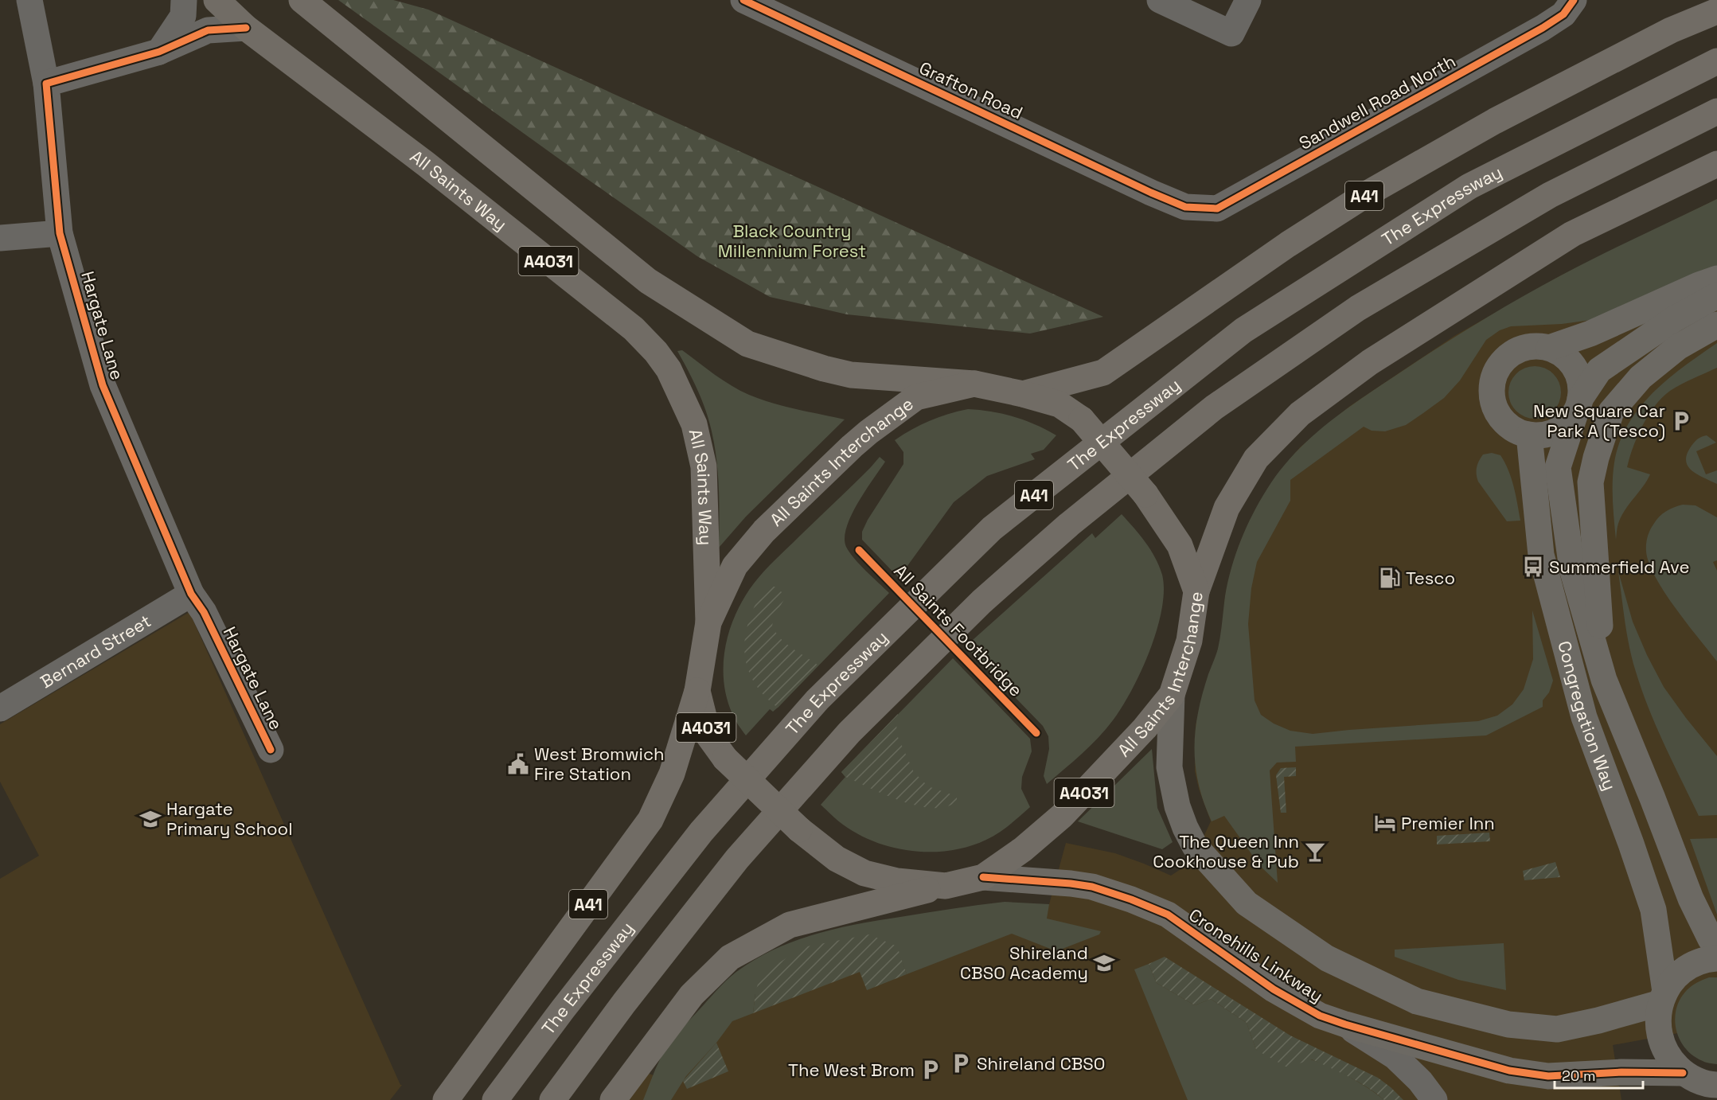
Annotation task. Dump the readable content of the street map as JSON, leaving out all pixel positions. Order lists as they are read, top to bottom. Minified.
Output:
{"streets":{"highway":["All Saints Way","A41","The Expressway","A4031","All Saints Interchange"],"street":["Grafton Road","Sandwell Road North","Hargate Lane","Bernard Street","Congregation Way","Cronehills Linkway"],"cycle path":["All Saints Footbridge"]},"crossings":[["Grafton Road","Sandwell Road North"],["All Saints Way","All Saints Interchange"],["A41","All Saints Interchange"],["A4031","All Saints Interchange"],["Hargate Lane","Bernard Street"],["All Saints Interchange","Cronehills Linkway"],["Congregation Way","Cronehills Linkway"]],"parks":["Black Country Millennium Forest"],"places":{"parking":["New Square Car Park A (Tesco)","Shireland CBSO","The West Brom"],"bus stop":["Summerfield Ave"],"fuel station":["Tesco"],"public building":["West Bromwich Fire Station"],"school or university":["Hargate Primary School","Shireland CBSO Academy"],"hotel":["Premier Inn"],"bar":["The Queen Inn Cookhouse & Pub"]},"scale_bar":"20 m"}
